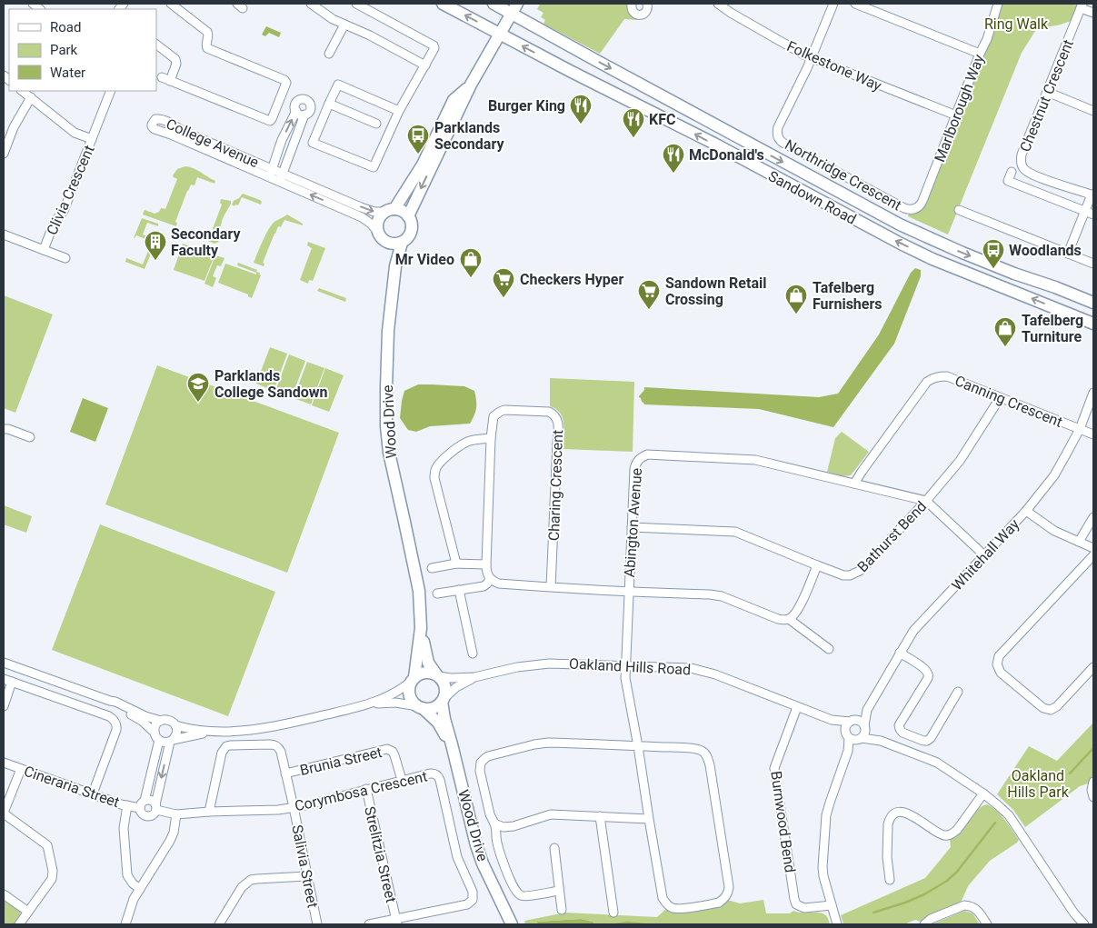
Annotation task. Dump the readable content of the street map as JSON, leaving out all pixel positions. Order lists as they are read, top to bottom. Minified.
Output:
{"streets":{"main road":["Sandown Road","Wood Drive"],"street":["Folkestone Way","Chestnut Crescent","Marlborough Way","College Avenue","Northridge Crescent","Clivia Crescent","Canning Crescent","Charing Crescent","Abington Avenue","Bathurst Bend","Whitehall Way","Oakland Hills Road","Brunia Street","Cineraria Street","Corymbosa Crescent","Burnwood Bend","Strelitzia Street","Salivia Street"]},"crossings":[["Folkestone Way","Marlborough Way"],["Folkestone Way","Northridge Crescent"],["Marlborough Way","Northridge Crescent"],["College Avenue","Wood Drive"],["Canning Crescent","Abington Avenue"],["Canning Crescent","Bathurst Bend"],["Canning Crescent","Whitehall Way"],["Wood Drive","Oakland Hills Road"],["Abington Avenue","Bathurst Bend"],["Abington Avenue","Whitehall Way"],["Abington Avenue","Oakland Hills Road"],["Whitehall Way","Oakland Hills Road"],["Oakland Hills Road","Burnwood Bend"],["Brunia Street","Corymbosa Crescent"],["Brunia Street","Salivia Street"],["Cineraria Street","Corymbosa Crescent"],["Corymbosa Crescent","Strelitzia Street"],["Corymbosa Crescent","Salivia Street"]],"parks":["Ring Walk","Oakland Hills Park"],"places":{"restaurant":["Burger King","KFC","McDonald's"],"bus stop":["Parklands Secondary","Woodlands"],"building":["Secondary Faculty"],"shop":["Mr Video","Tafelberg Furnishers","Tafelberg Turniture"],"supermarket":["Checkers Hyper","Sandown Retail Crossing"],"school or university":["Parklands College Sandown"]},"legend":["Road","Park","Water"]}
